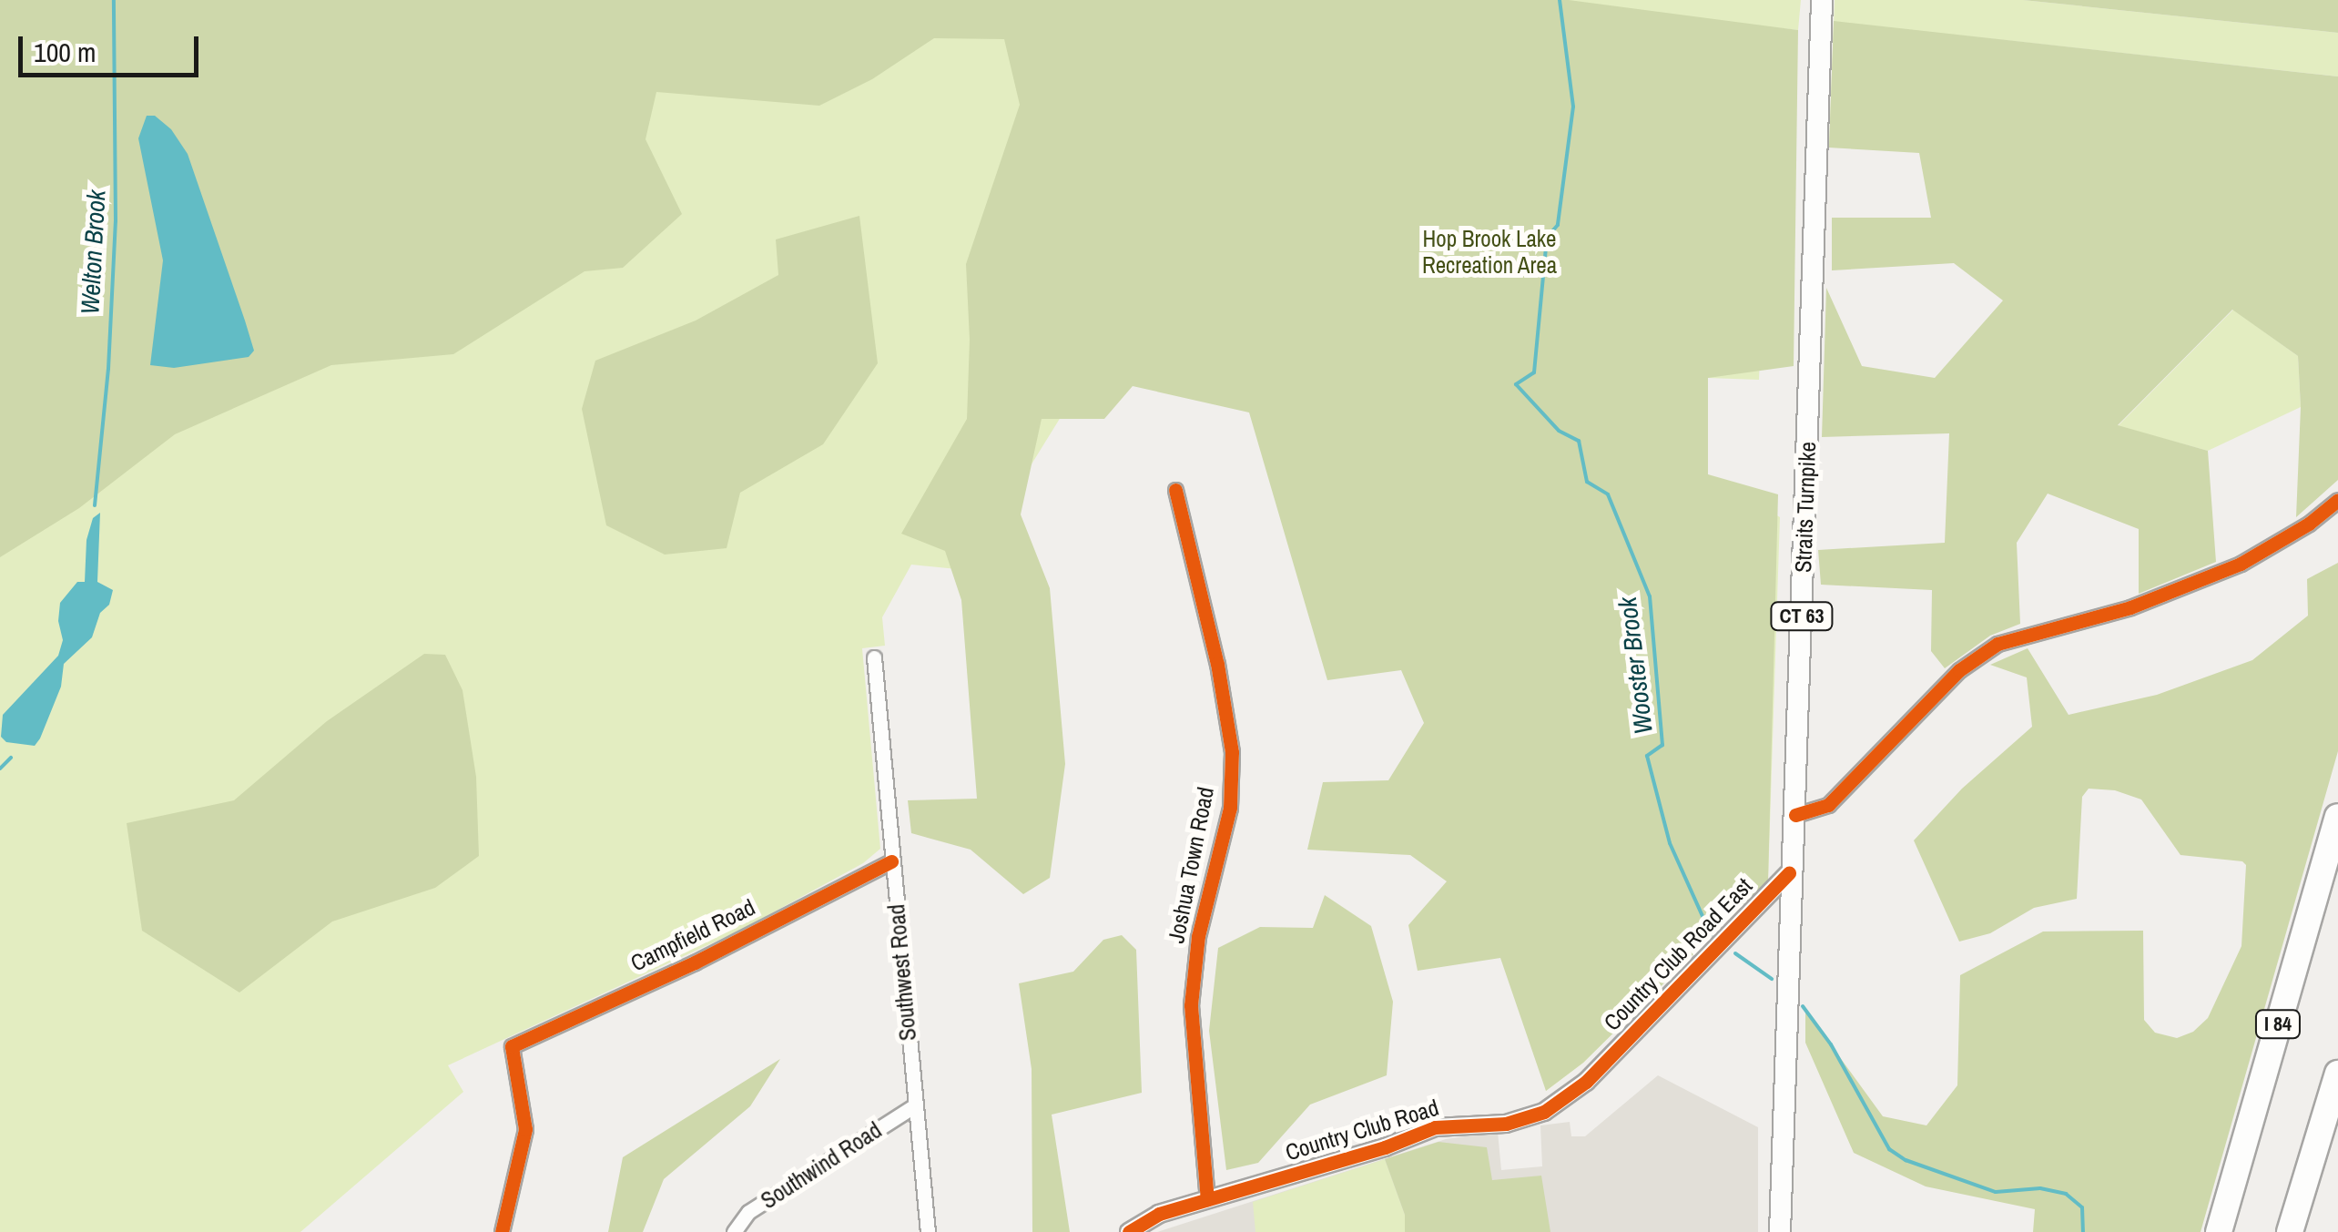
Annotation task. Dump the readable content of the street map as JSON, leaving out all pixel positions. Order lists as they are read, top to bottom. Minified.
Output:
{"streets":{"highway":["I 84"],"main road":["Straits Turnpike","CT 63"],"street":["Joshua Town Road","Campfield Road","Country Club Road East","Southwest Road","Country Club Road","Southwind Road"]},"crossings":[["Straits Turnpike","Country Club Road East"],["Joshua Town Road","Country Club Road"],["Campfield Road","Southwest Road"],["Country Club Road East","Country Club Road"],["Southwest Road","Southwind Road"]],"water":["Welton Brook","Wooster Brook"],"parks":["Hop Brook Lake Recreation Area"],"scale_bar":"100 m"}
